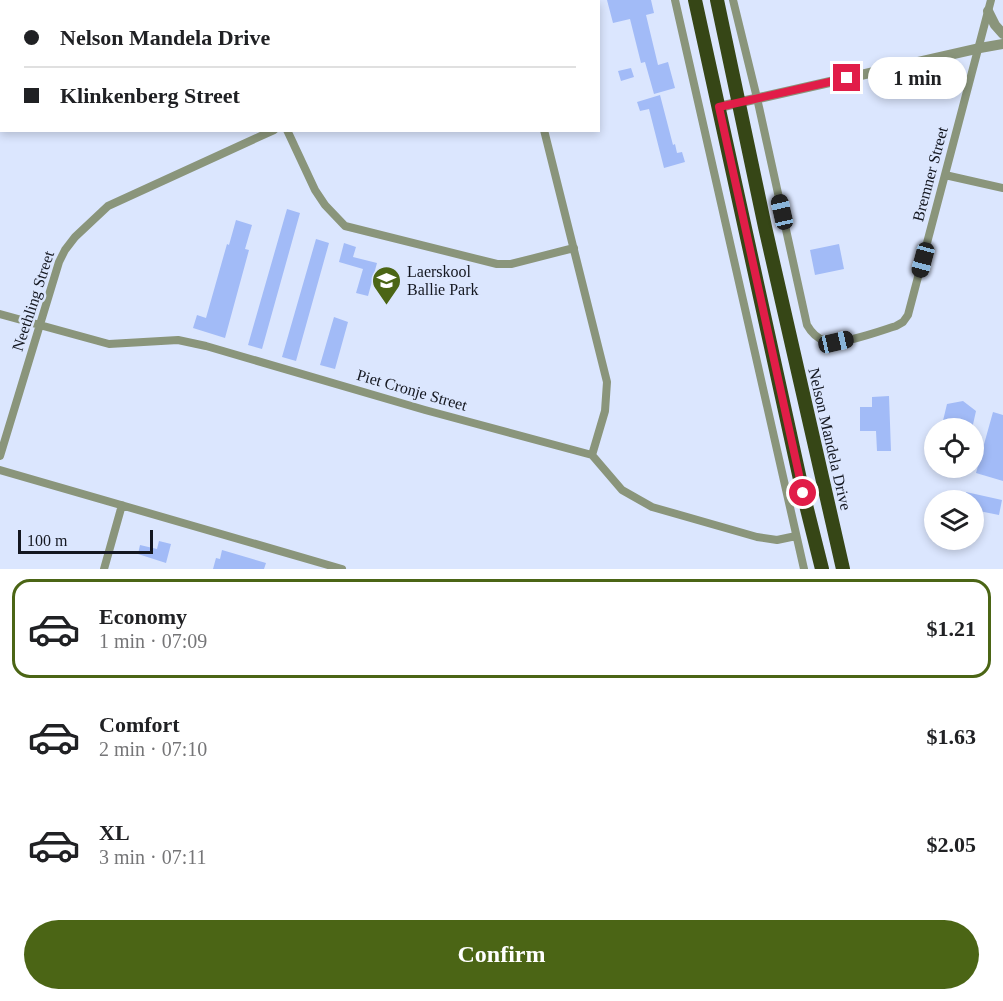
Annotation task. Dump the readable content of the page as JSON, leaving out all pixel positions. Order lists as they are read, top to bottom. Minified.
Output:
{"streets":{"highway":["Nelson Mandela Drive"],"street":["Bremner Street","Neethling Street","Piet Cronje Street"]},"crossings":[["Neethling Street","Piet Cronje Street"]],"places":{"school or university":["Laerskool Ballie Park"]},"scale_bar":"100 m","page":{"banner":["Nelson Mandela Drive","Klinkenberg Street"],"bubble":"1 min","scale":"100 m","list":[{"name":"Economy","note":"1 min · 07:09","value":"$1.21"},{"name":"Comfort","note":"2 min · 07:10","value":"$1.63"},{"name":"XL","note":"3 min · 07:11","value":"$2.05"}],"buttons":"Confirm"}}
